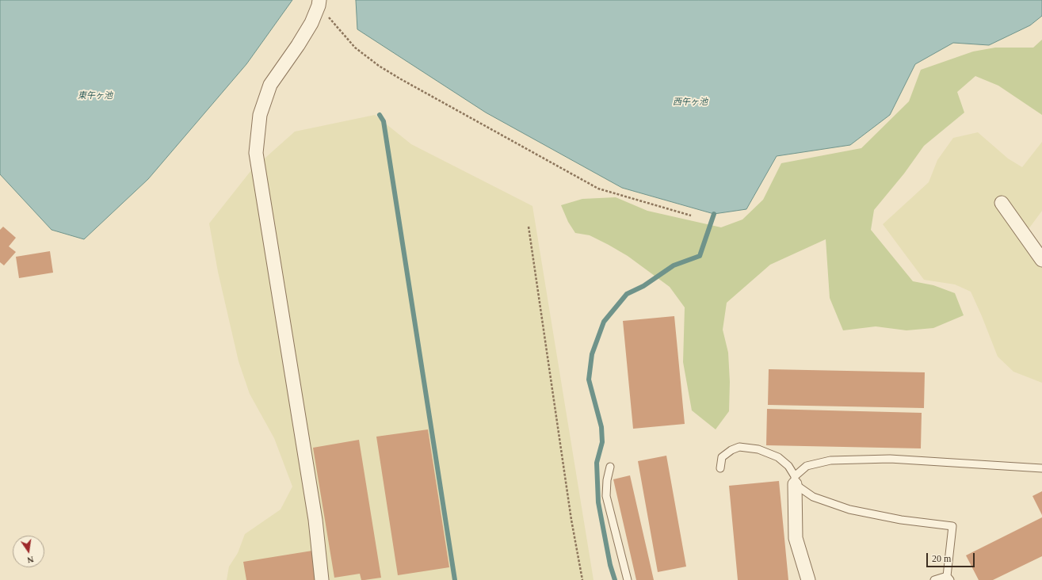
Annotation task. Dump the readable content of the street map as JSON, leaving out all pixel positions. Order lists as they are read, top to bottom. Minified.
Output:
{"water":["東午ヶ池","西午ヶ池"],"scale_bar":"20 m","north":"bottom"}
